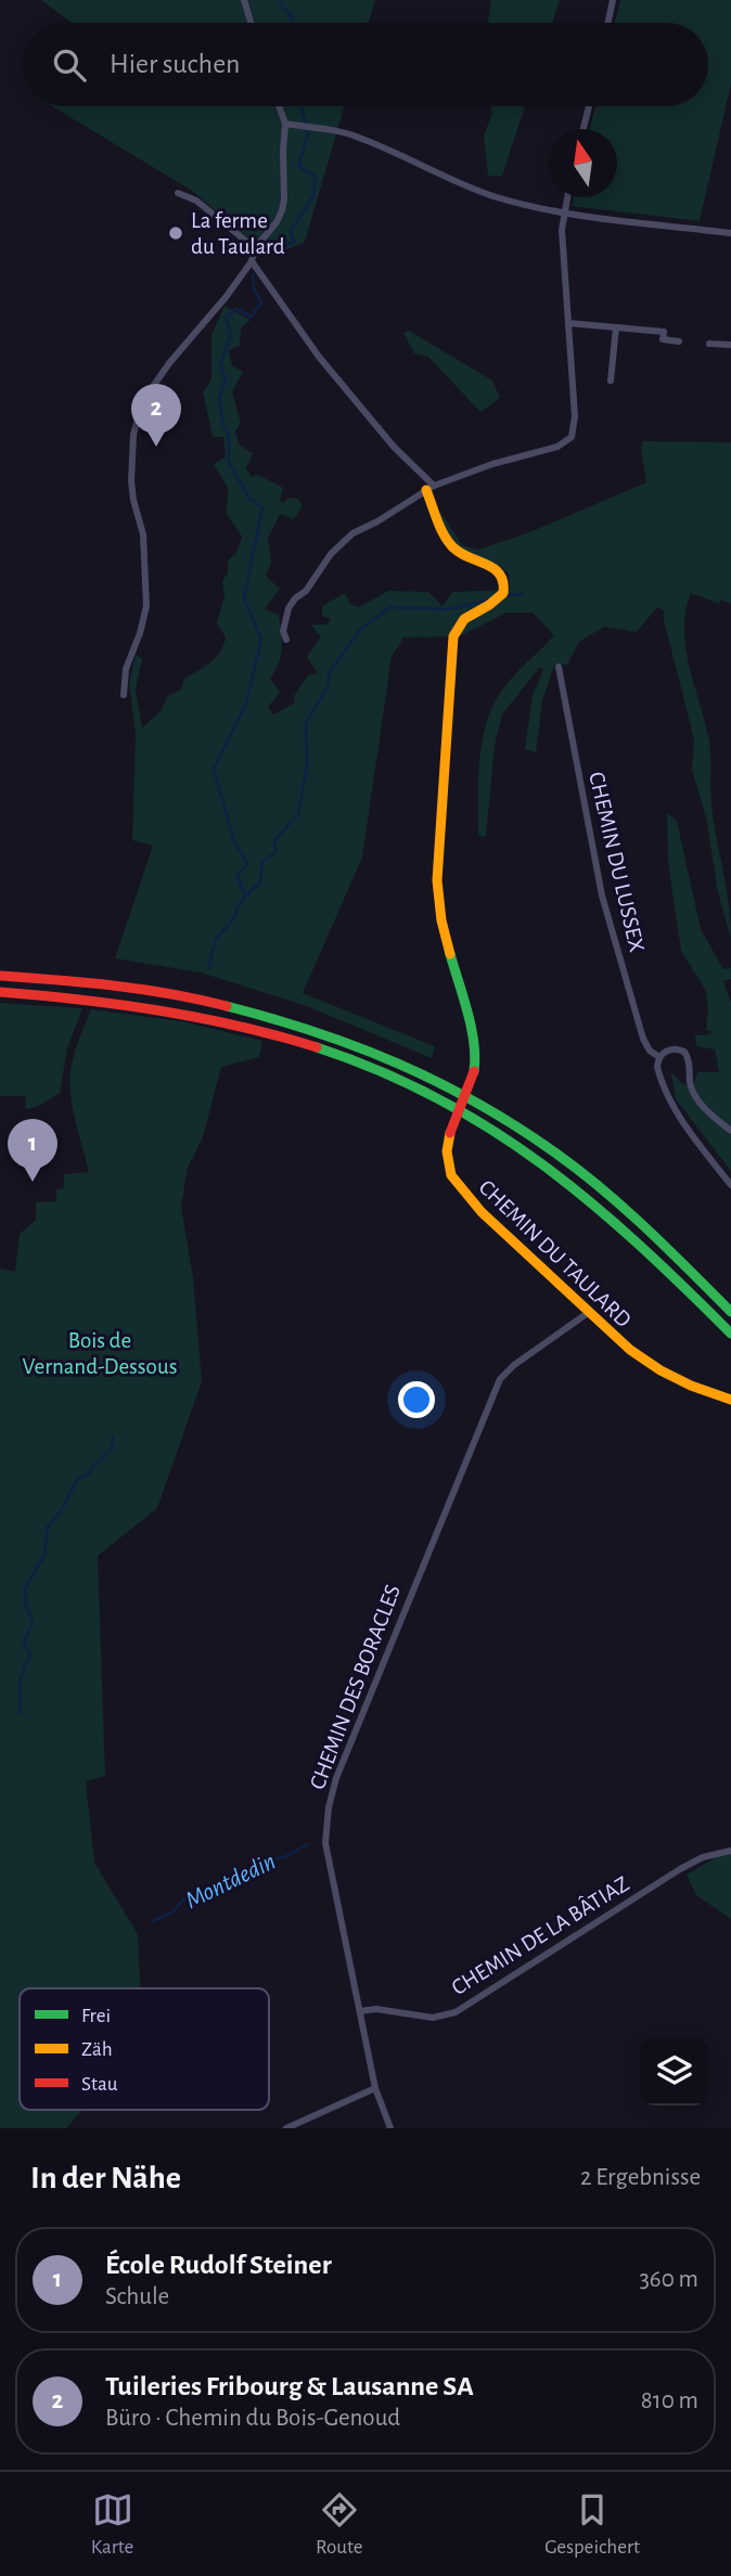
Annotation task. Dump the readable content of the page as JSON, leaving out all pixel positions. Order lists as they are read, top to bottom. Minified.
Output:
{"streets":{"main road":["CHEMIN DU TAULARD"],"street":["CHEMIN DU LUSSEX","CHEMIN DES BORACLES","CHEMIN DE LA BÂTIAZ"]},"crossings":[["CHEMIN DU TAULARD","CHEMIN DES BORACLES"],["CHEMIN DES BORACLES","CHEMIN DE LA BÂTIAZ"]],"water":["Montdedin"],"parks":["Bois de Vernand-Dessous"],"places":["La ferme du Taulard"],"legend":["Frei","Zäh","Stau"],"north":"top","page":{"search":"Hier suchen","pins":["2","1"],"heading":["In der Nähe","2 Ergebnisse"],"list":[{"mark":"1","name":"École Rudolf Steiner","note":"Schule","value":"360 m"},{"mark":"2","name":"Tuileries Fribourg & Lausanne SA","note":"Büro · Chemin du Bois-Genoud","value":"810 m"}],"nav":["Karte","Route","Gespeichert"]}}
